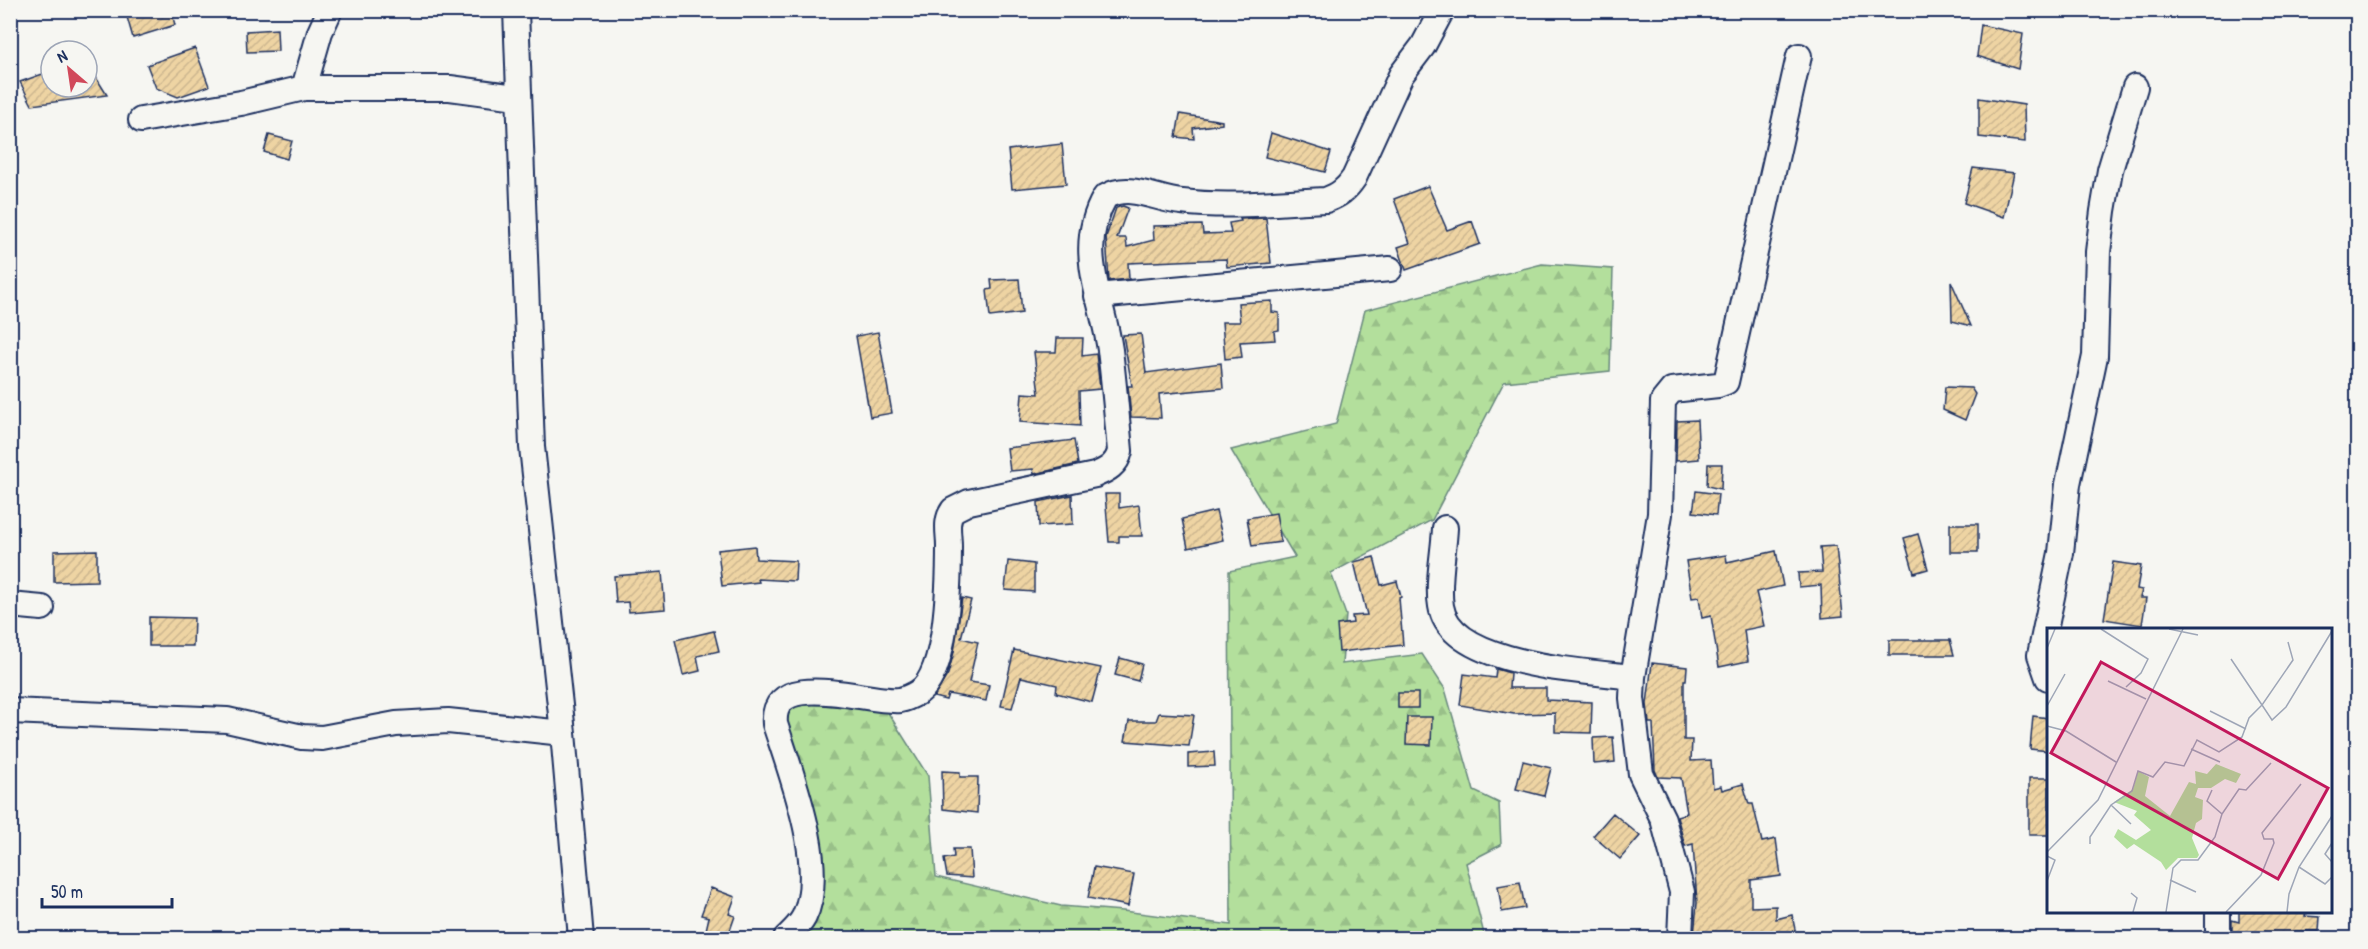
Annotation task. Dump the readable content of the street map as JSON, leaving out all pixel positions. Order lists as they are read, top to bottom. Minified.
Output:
{"scale_bar":"50 m","north":"top left"}
